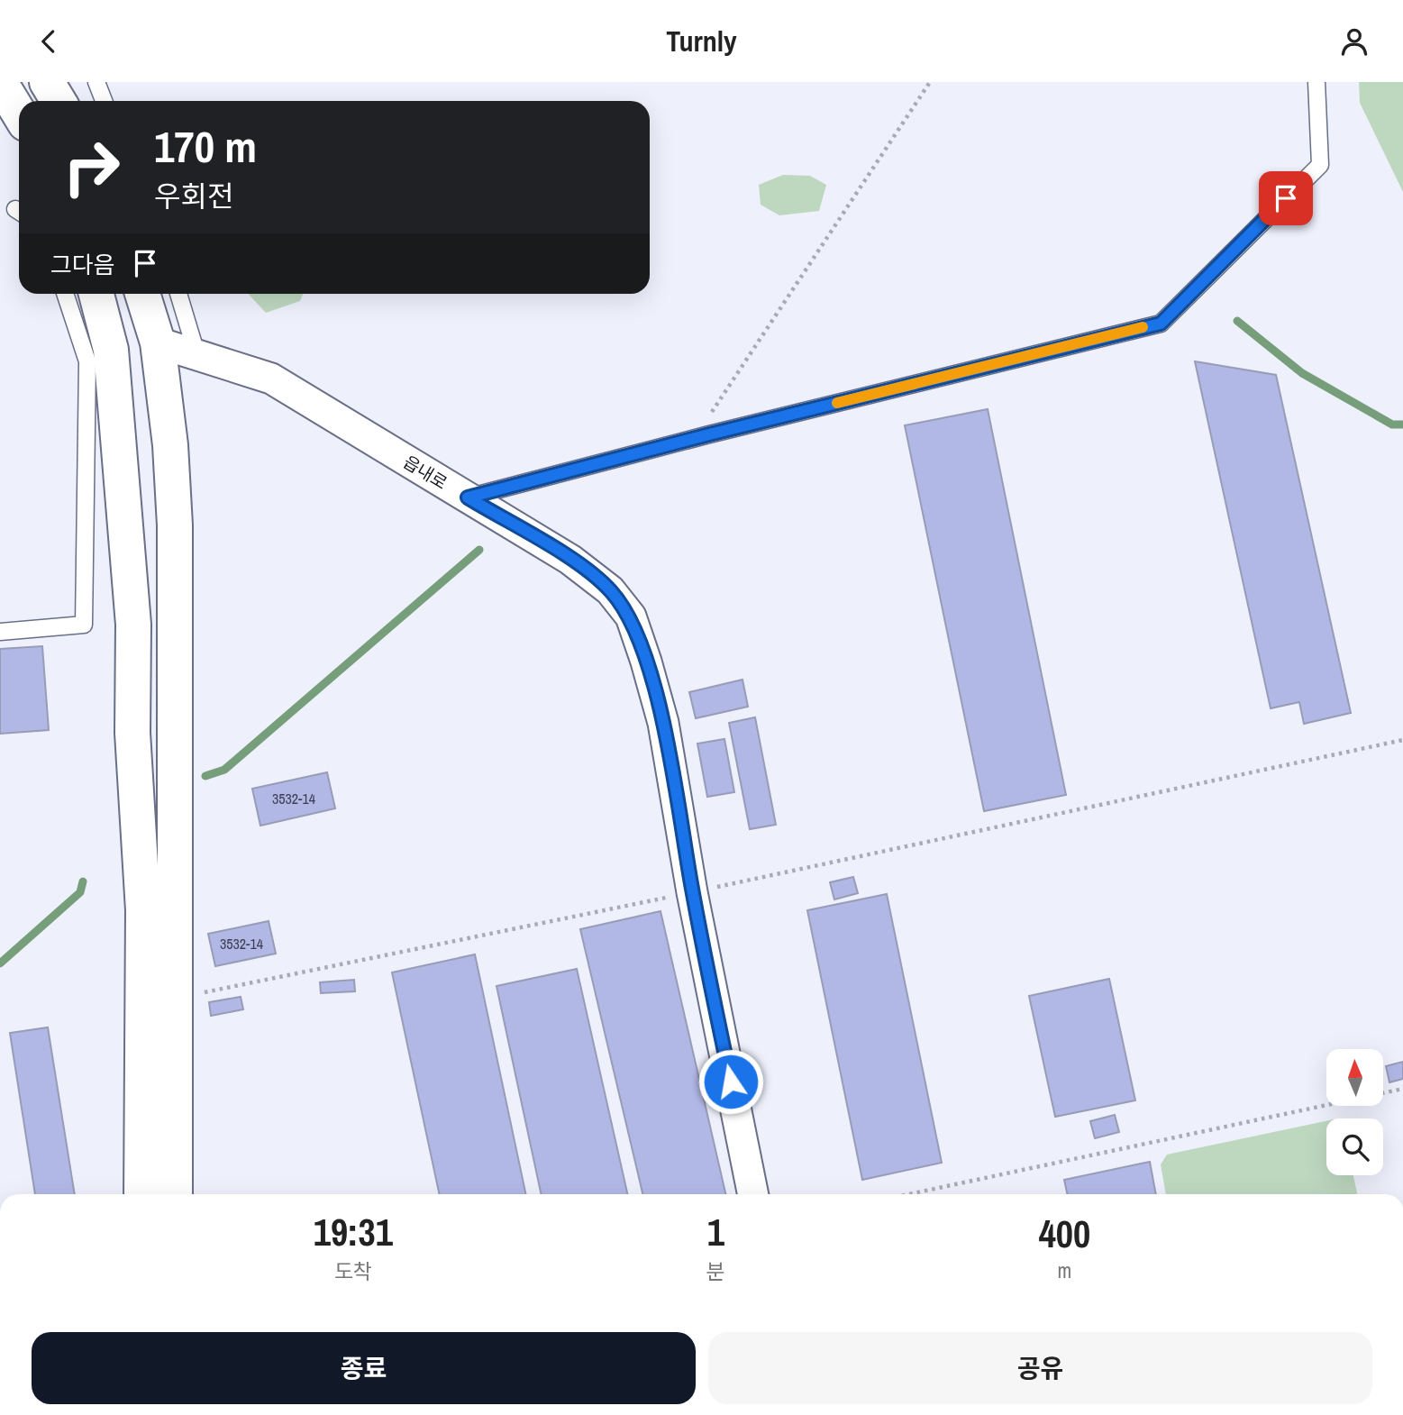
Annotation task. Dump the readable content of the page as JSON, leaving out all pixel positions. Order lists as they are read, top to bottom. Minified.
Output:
{"streets":{"street":["읍내로"]},"house_numbers":["3532-14","3532-14"],"north":"top","page":{"header":"Turnly","turn":["170 m","우회전"],"then":"그다음","eta":["19:31","도착","1","분","400","m"],"buttons":["종료","공유"]}}
